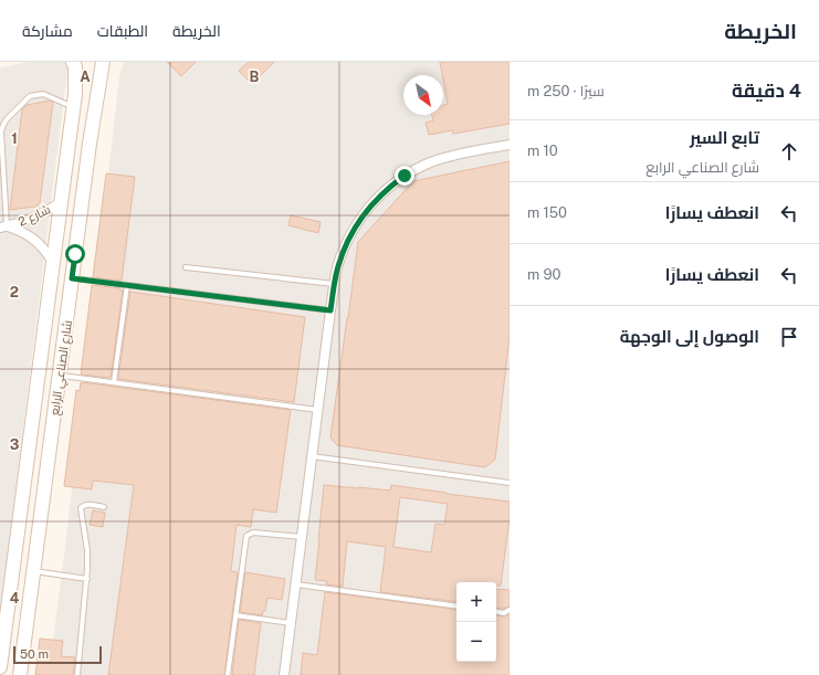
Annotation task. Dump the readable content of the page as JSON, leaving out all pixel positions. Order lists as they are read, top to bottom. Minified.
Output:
{"streets":{"main road":["شارع الصناعي الرابع"],"street":["شارع 2"]},"crossings":[["شارع 2","شارع الصناعي الرابع"]],"scale_bar":"50 m","north":"bottom right","page":{"header":"الخريطة","nav":["الخريطة","الطبقات","مشاركة"],"heading":["4 دقيقة","سيرًا · 250 m"],"list":[["تابع السير","شارع الصناعي الرابع","10 m"],["انعطف يسارًا","150 m"],["انعطف يسارًا","90 m"],"الوصول إلى الوجهة"],"map_buttons":["+","−"],"scale":"50 m"},"grid":{"columns":["A","B"],"rows":["1","2","3","4"]}}
